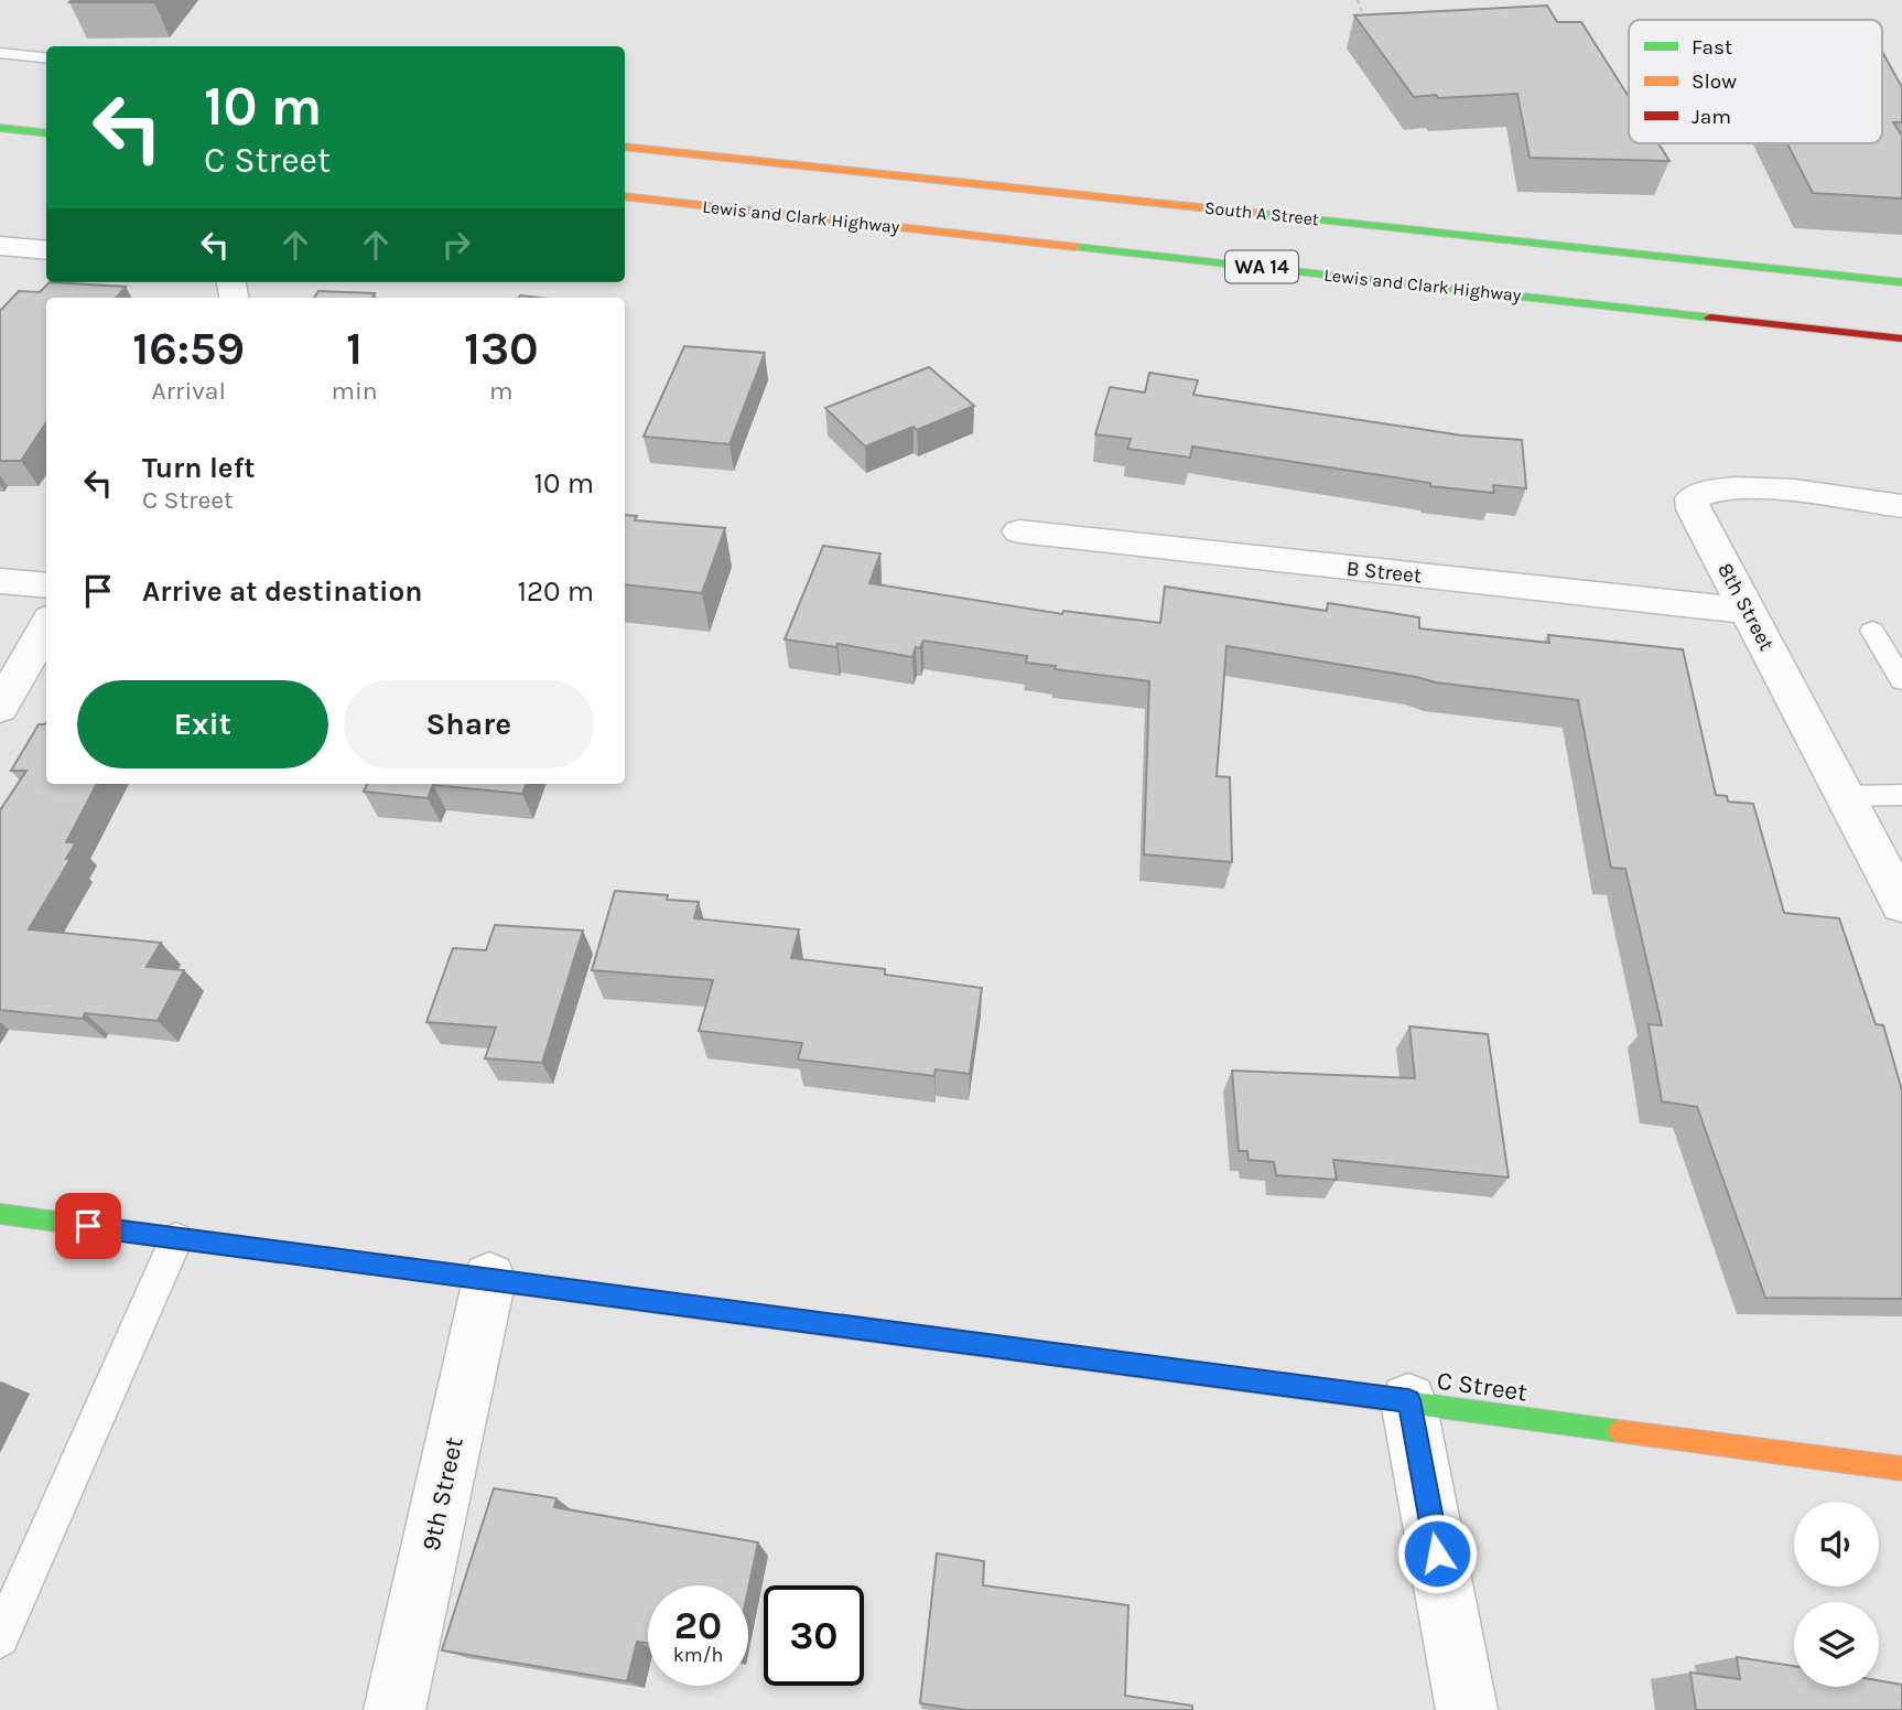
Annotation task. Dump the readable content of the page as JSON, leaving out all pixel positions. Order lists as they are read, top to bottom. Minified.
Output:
{"streets":{"main road":["South A Street","Lewis and Clark Highway","WA 14","C Street"],"street":["B Street","8th Street","9th Street"]},"crossings":[["B Street","8th Street"],["C Street","9th Street"]],"legend":["Fast","Slow","Jam"],"page":{"turn":["10 m","C Street"],"eta":["16:59","Arrival","1","min","130","m"],"list":[{"name":"Turn left","note":"C Street","value":"10 m"},{"name":"Arrive at destination","value":"120 m"}],"buttons":["Exit","Share"],"speed":"20 km/h","limit":"30"}}
